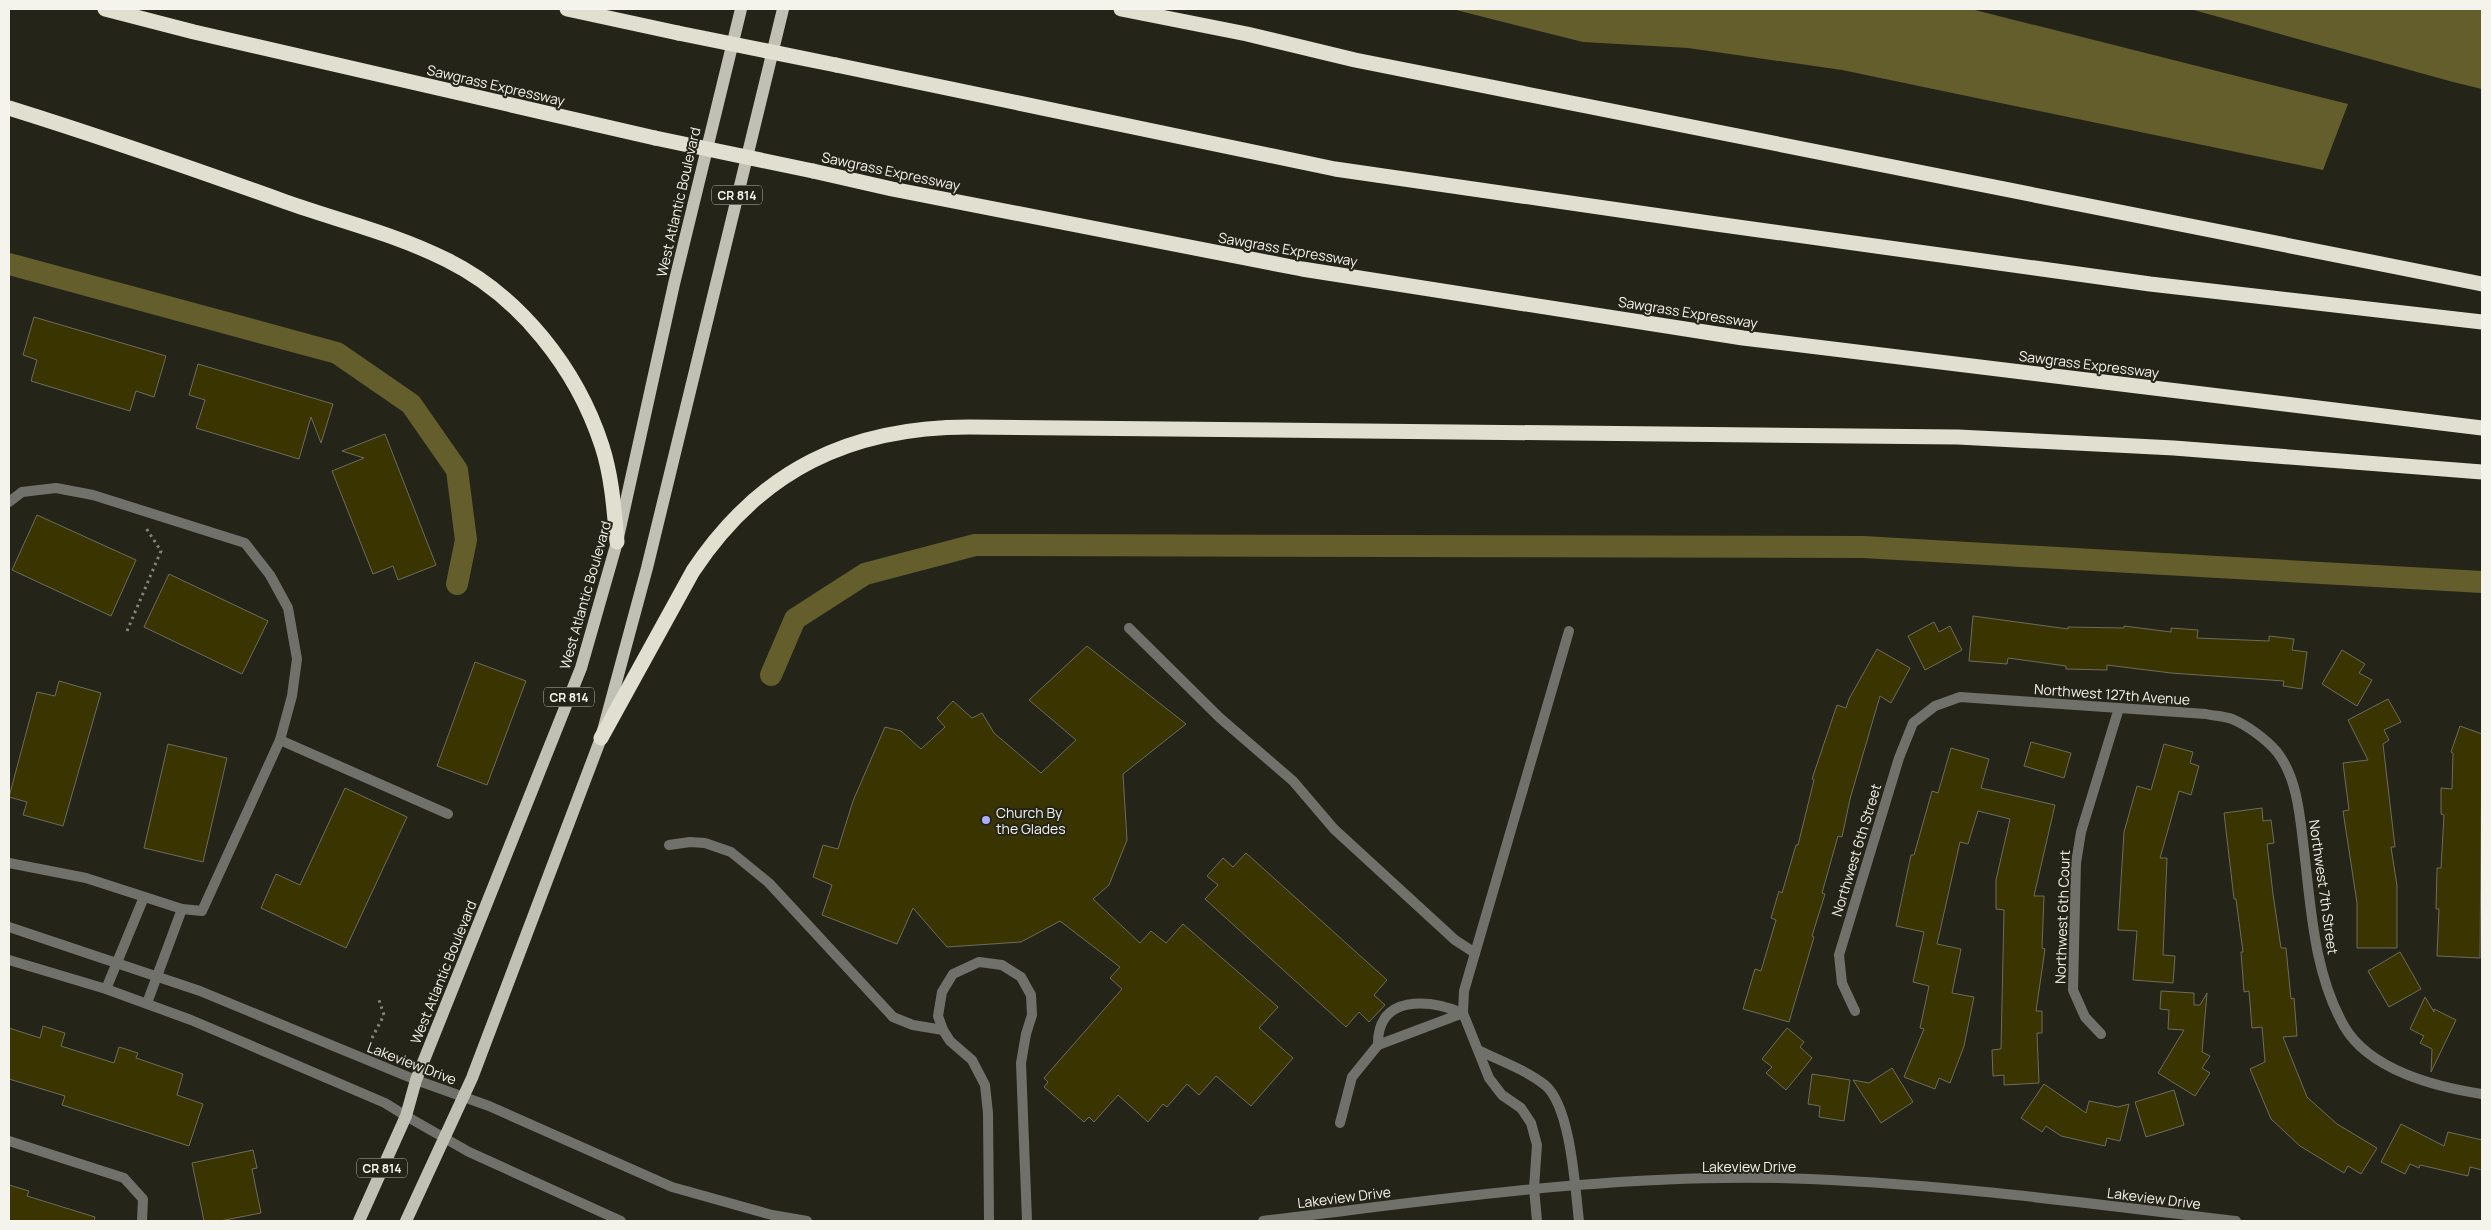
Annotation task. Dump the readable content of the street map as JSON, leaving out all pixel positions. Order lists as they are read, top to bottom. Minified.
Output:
{"streets":{"highway":["Sawgrass Expressway"],"main road":["CR 814","West Atlantic Boulevard"],"street":["Northwest 127th Avenue","Northwest 6th Street","Northwest 7th Street","Northwest 6th Court","Lakeview Drive"]},"crossings":[["CR 814","Lakeview Drive"],["West Atlantic Boulevard","Lakeview Drive"],["Northwest 127th Avenue","Northwest 6th Street"],["Northwest 127th Avenue","Northwest 7th Street"],["Northwest 127th Avenue","Northwest 6th Court"]],"places":["Church By the Glades"]}
